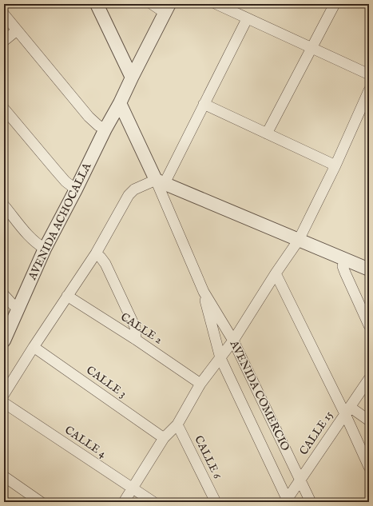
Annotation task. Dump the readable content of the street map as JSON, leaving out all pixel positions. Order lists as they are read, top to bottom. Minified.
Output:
{"streets":{"street":["AVENIDA ACHOCALLA","CALLE 2","CALLE 3","AVENIDA COMERCIO","CALLE 15","CALLE 4","CALLE 6"]},"crossings":[["AVENIDA ACHOCALLA","AVENIDA COMERCIO"],["AVENIDA COMERCIO","CALLE 15"]]}
